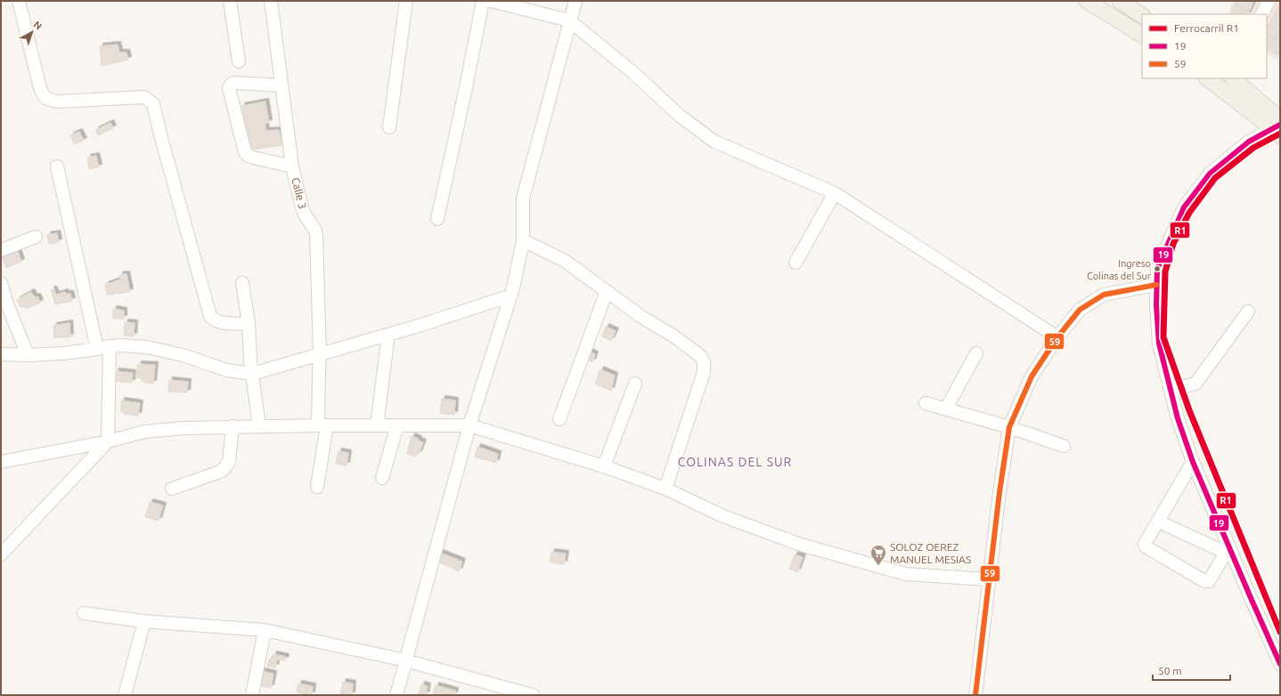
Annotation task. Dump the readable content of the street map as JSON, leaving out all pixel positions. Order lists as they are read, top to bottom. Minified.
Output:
{"streets":{"street":["Calle 3"]},"districts":["COLINAS DEL SUR"],"places":{"other":["Ingreso Colinas del Sur"],"supermarket":["SOLOZ OEREZ MANUEL MESIAS"]},"lines":["transit line 19","rail line R1","transit line 59"],"legend":["Ferrocarril R1","19","59"],"scale_bar":"50 m","north":"top right"}
